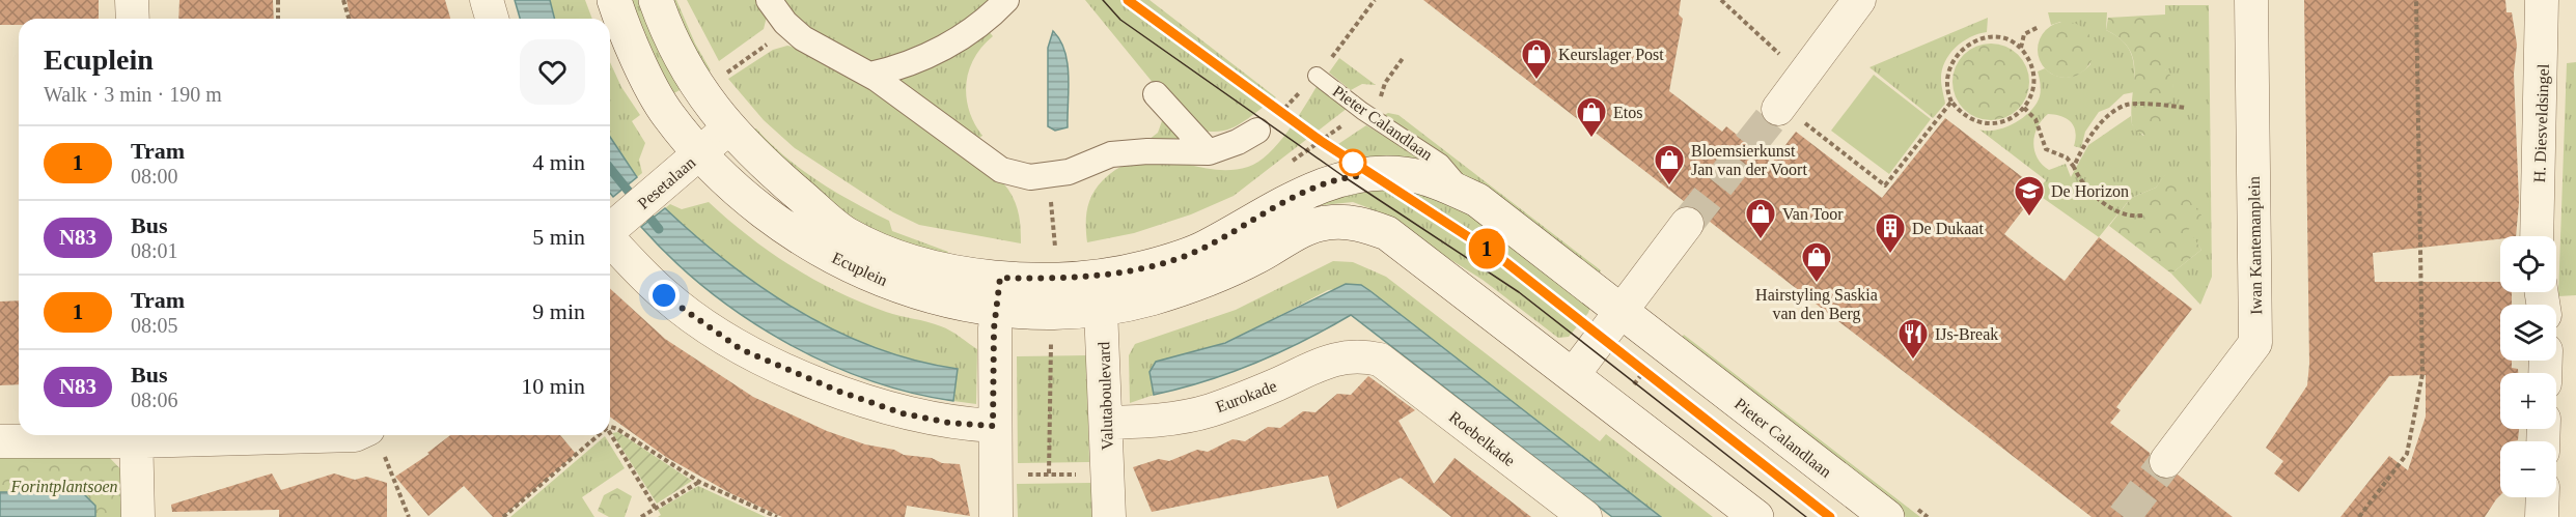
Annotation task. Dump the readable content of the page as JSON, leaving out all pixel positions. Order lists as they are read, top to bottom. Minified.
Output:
{"streets":{"main road":["Pieter Calandlaan","Ecuplein"],"street":["H. Diesveldsingel","Pesetalaan","Iwan Kantemanplein","Valutaboulevard","Eurokade","Roebelkade"]},"crossings":[["Pieter Calandlaan","Ecuplein"],["Pesetalaan","Ecuplein"],["Ecuplein","Valutaboulevard"],["Valutaboulevard","Eurokade"],["Eurokade","Roebelkade"]],"parks":["Forintplantsoen"],"places":{"shop":["Keurslager Post","Etos","Bloemsierkunst Jan van der Voort","Van Toor","Hairstyling Saskia van den Berg"],"school or university":["De Horizon"],"building":["De Dukaat"],"restaurant":["IJs-Break"]},"lines":["tram line 1"],"page":{"on_map":"1","heading":["Ecuplein","Walk · 3 min · 190 m"],"list":[{"mark":"1","name":"Tram","note":"08:00","value":"4 min"},{"mark":"N83","name":"Bus","note":"08:01","value":"5 min"},{"mark":"1","name":"Tram","note":"08:05","value":"9 min"},{"mark":"N83","name":"Bus","note":"08:06","value":"10 min"}],"map_buttons":["+","−"]}}
